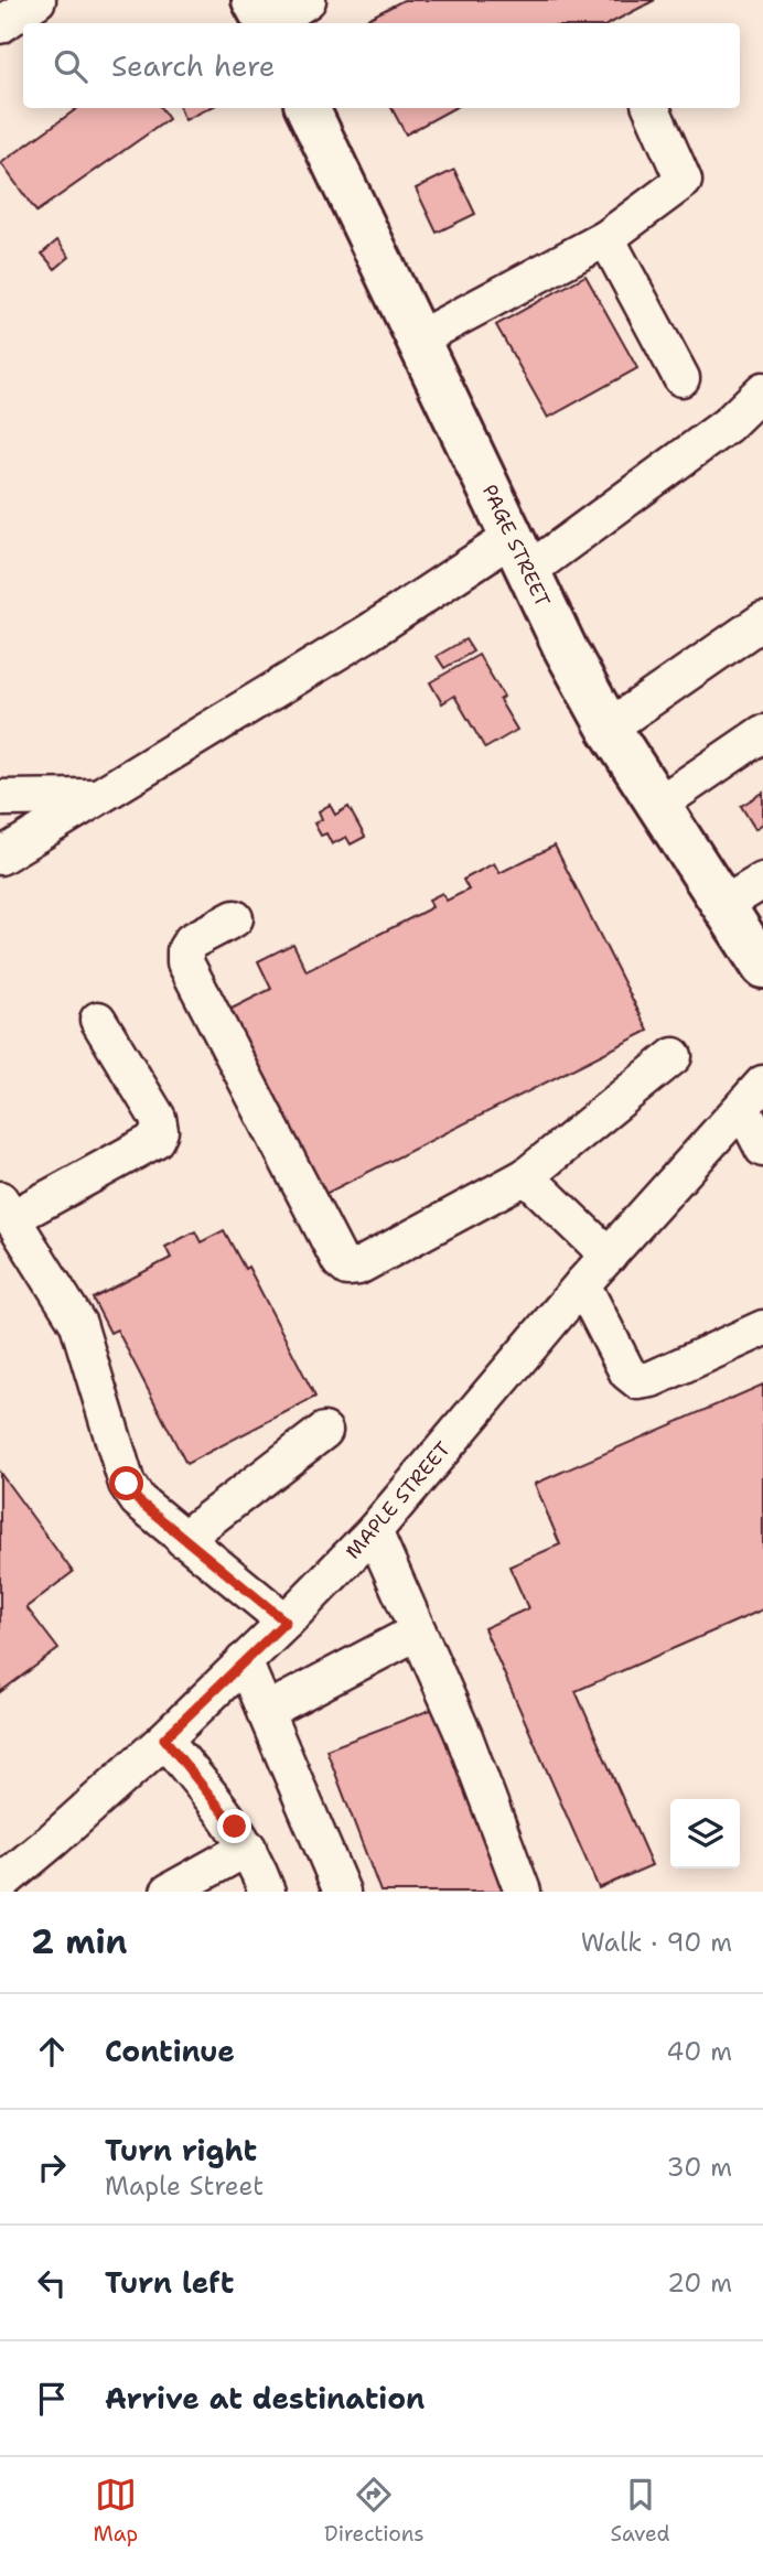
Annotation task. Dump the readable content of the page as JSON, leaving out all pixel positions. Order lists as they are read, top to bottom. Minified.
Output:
{"streets":{"main road":["PAGE STREET"],"street":["MAPLE STREET"]},"page":{"search":"Search here","heading":["2 min","Walk · 90 m"],"list":[["Continue","40 m"],["Turn right","Maple Street","30 m"],["Turn left","20 m"],"Arrive at destination"],"nav":["Map","Directions","Saved"]}}
